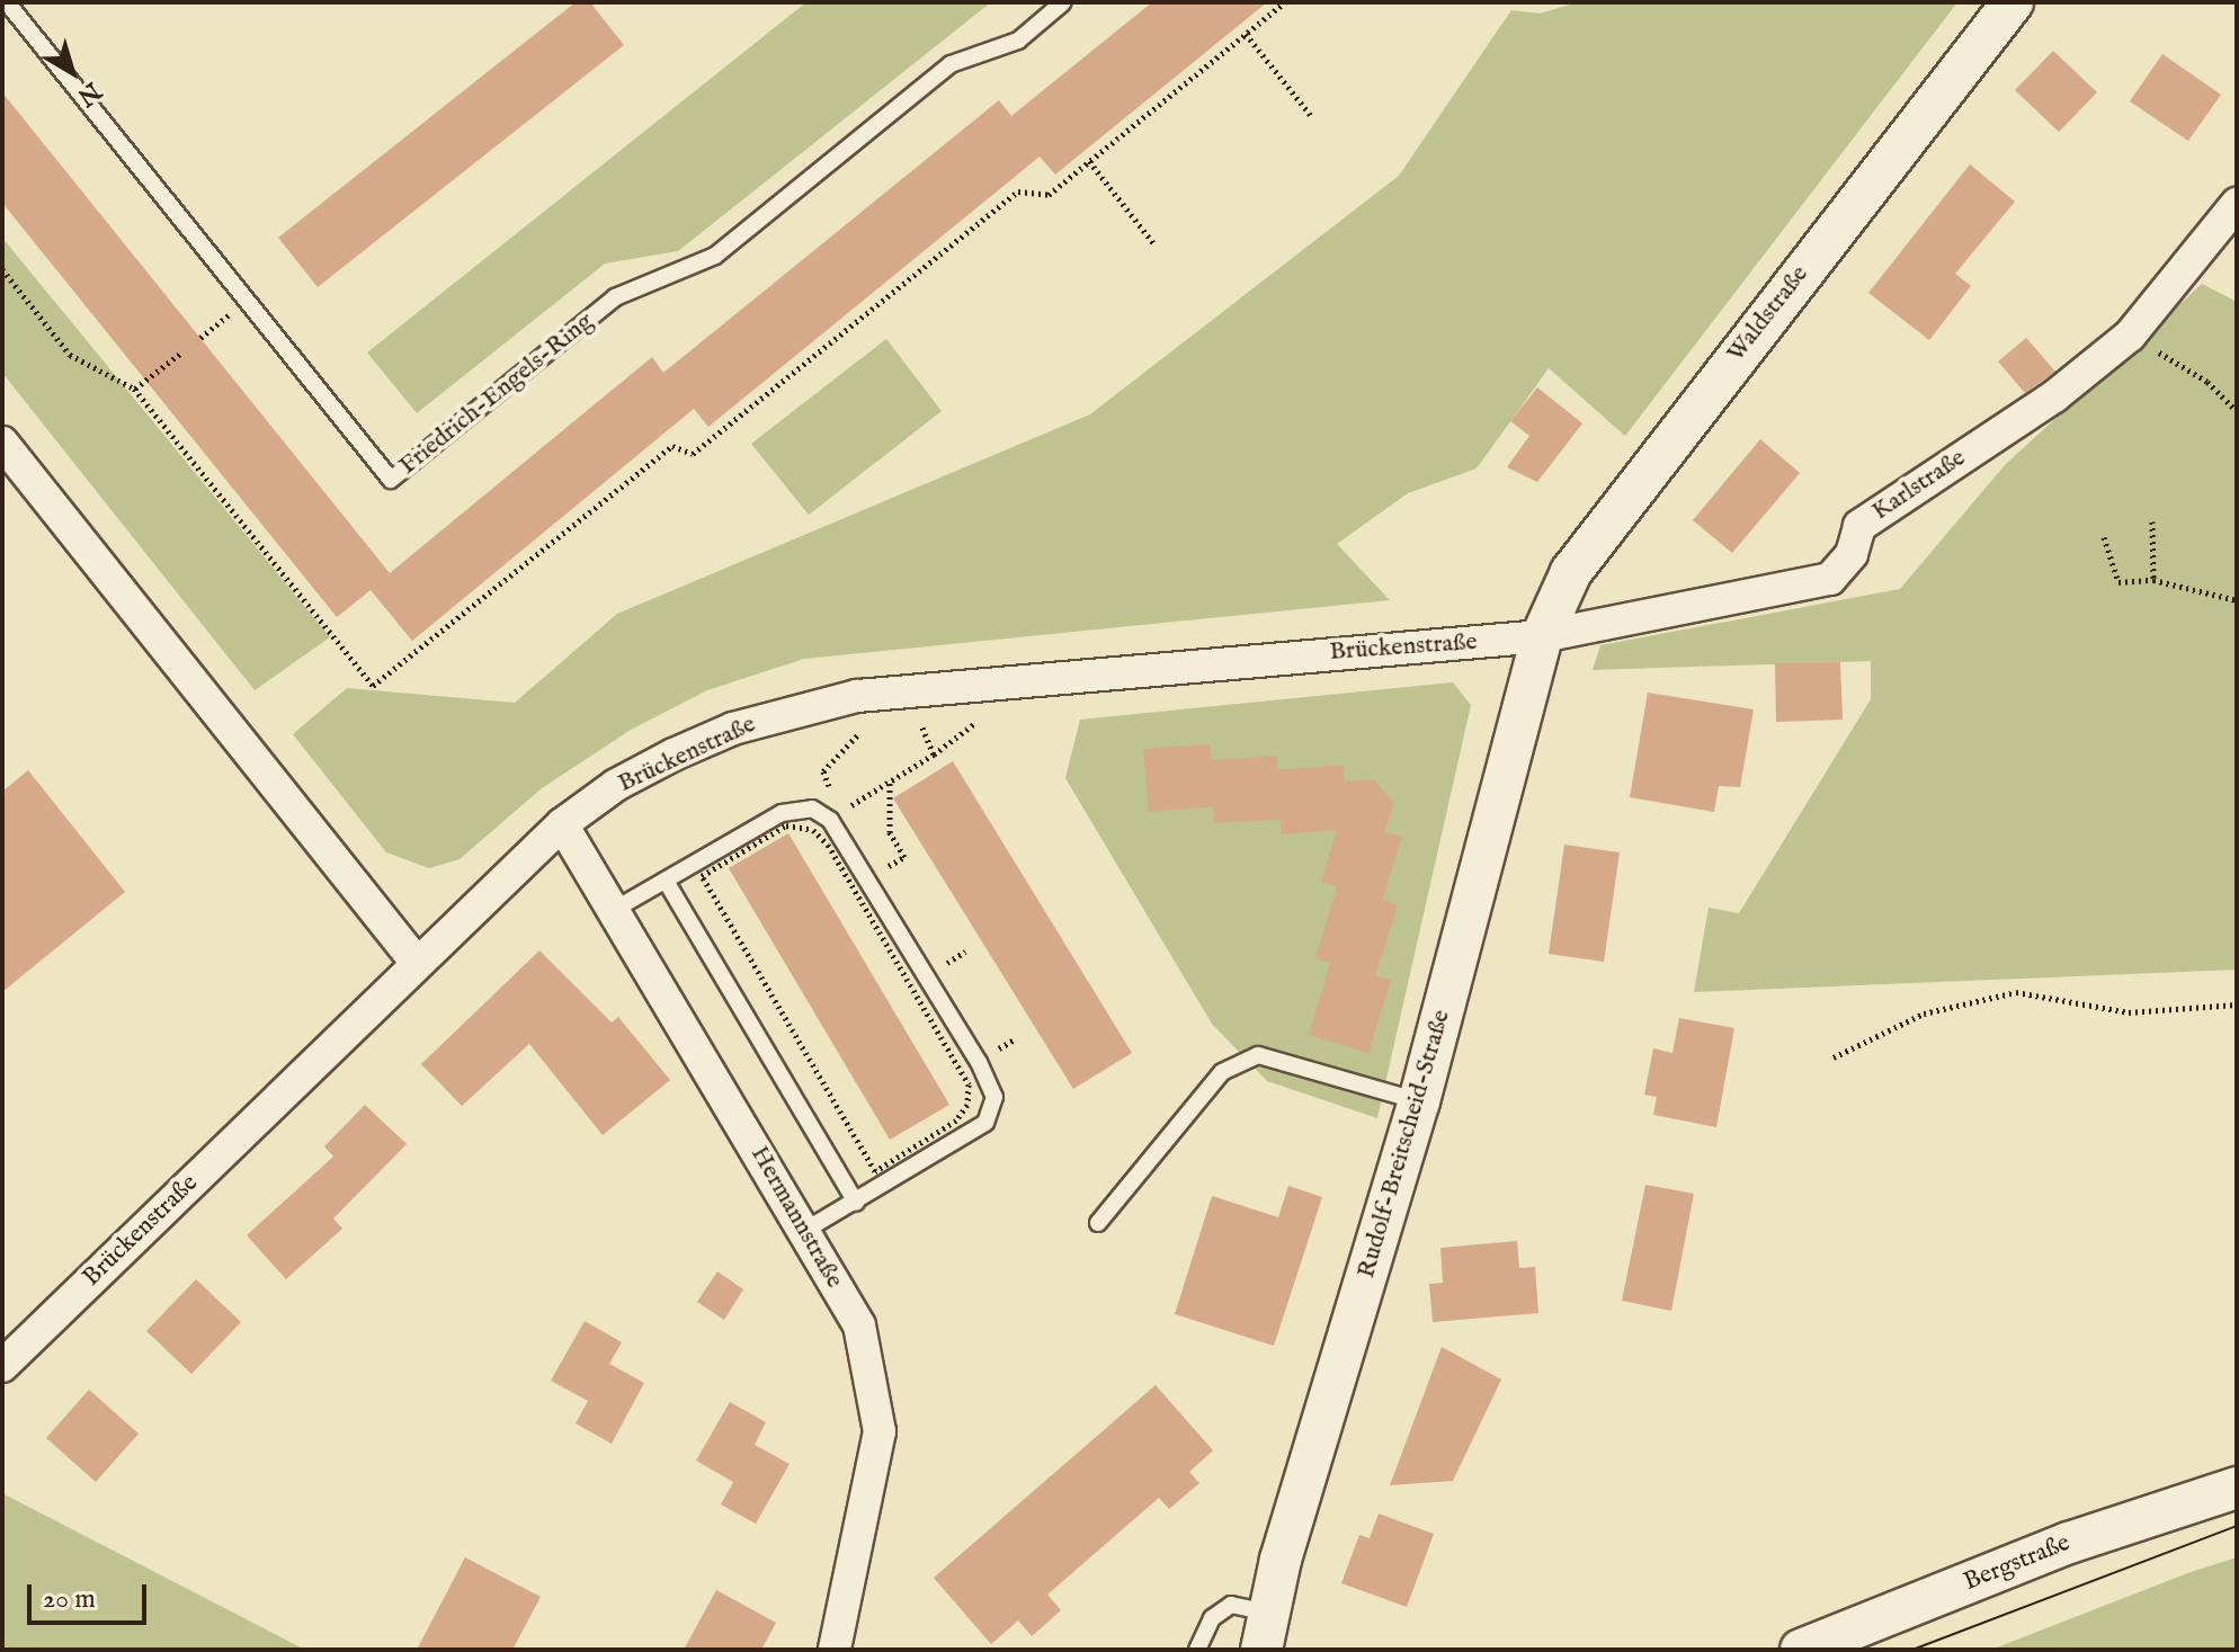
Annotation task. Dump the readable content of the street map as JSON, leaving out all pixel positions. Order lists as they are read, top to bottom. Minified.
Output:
{"streets":{"street":["Waldstraße","Karlstraße","Brückenstraße","Rudolf-Breitscheid-Straße","Hermannstraße","Bergstraße"],"lane":["Friedrich-Engels-Ring"]},"crossings":[["Waldstraße","Karlstraße"],["Waldstraße","Brückenstraße"],["Waldstraße","Rudolf-Breitscheid-Straße"],["Karlstraße","Brückenstraße"],["Karlstraße","Rudolf-Breitscheid-Straße"],["Brückenstraße","Rudolf-Breitscheid-Straße"],["Brückenstraße","Hermannstraße"]],"scale_bar":"20 m","north":"bottom right"}
